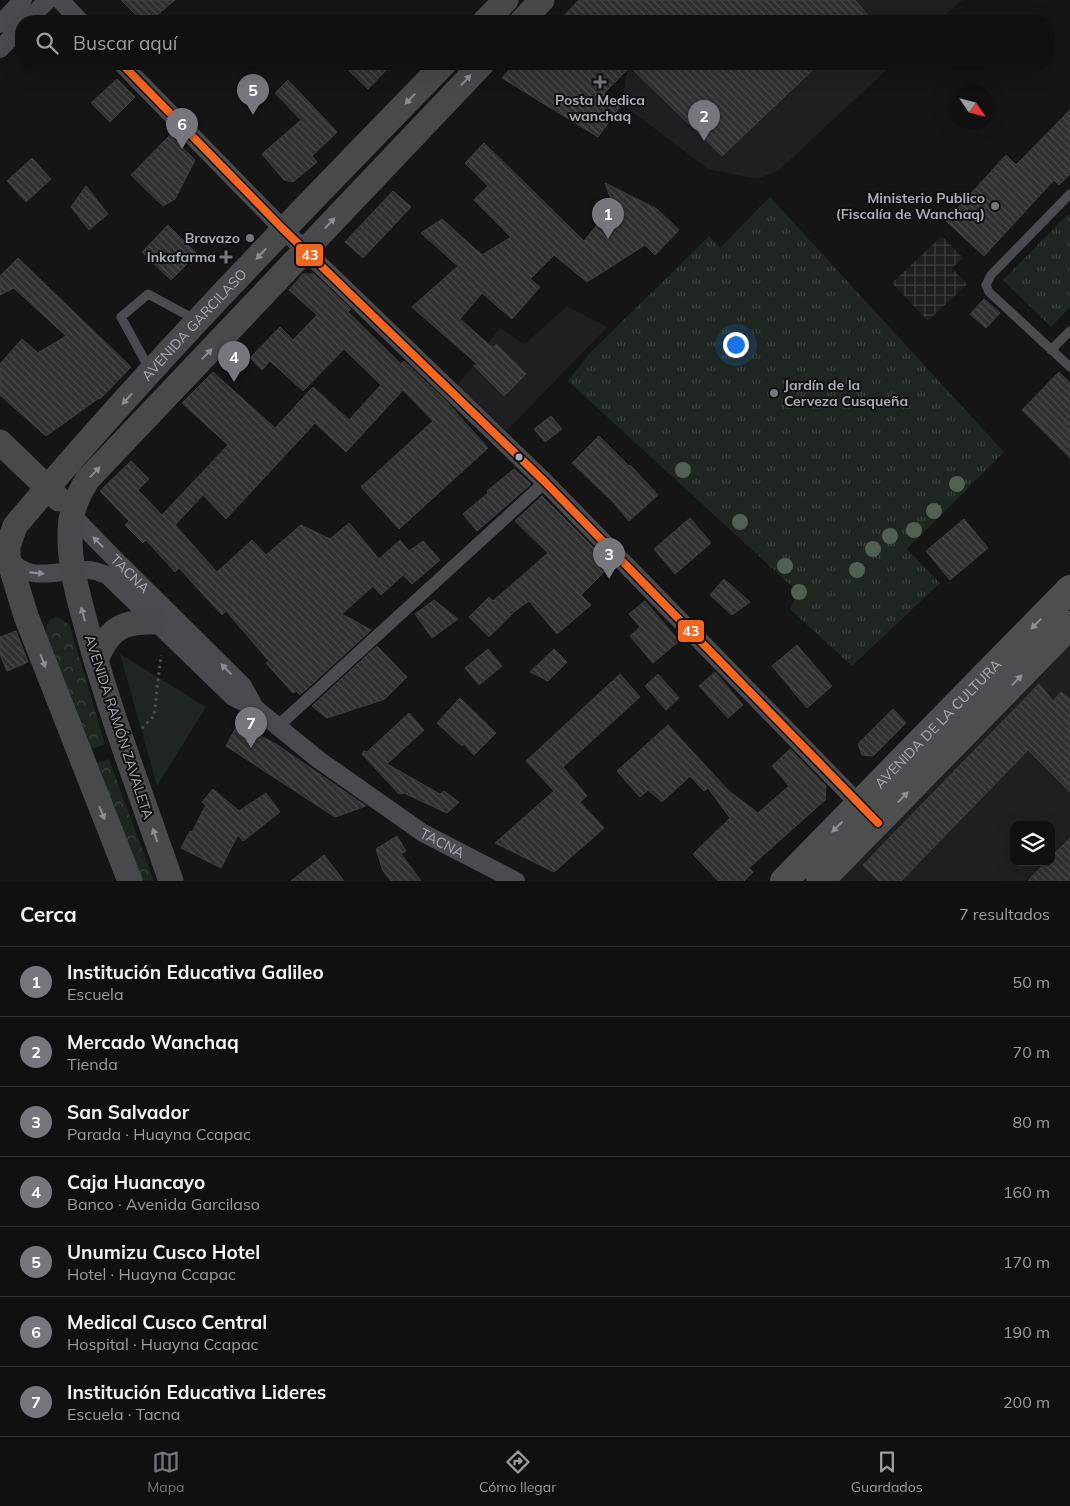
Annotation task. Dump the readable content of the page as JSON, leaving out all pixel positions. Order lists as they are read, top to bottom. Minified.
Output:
{"streets":{"main road":["AVENIDA GARCILASO","TACNA","AVENIDA DE LA CULTURA","AVENIDA RAMÓN ZAVALETA"]},"crossings":[["AVENIDA GARCILASO","TACNA"],["TACNA","AVENIDA RAMÓN ZAVALETA"]],"places":{"health":["Posta Medica wanchaq","Inkafarma"],"other":["Ministerio Publico (Fiscalía de Wanchaq)","Bravazo","Jardín de la Cerveza Cusqueña"]},"lines":["transit line 43"],"north":"bottom right","page":{"search":"Buscar aquí","pins":["5","2","6","1","4","3","7"],"heading":["Cerca","7 resultados"],"list":[{"mark":"1","name":"Institución Educativa Galileo","note":"Escuela","value":"50 m"},{"mark":"2","name":"Mercado Wanchaq","note":"Tienda","value":"70 m"},{"mark":"3","name":"San Salvador","note":"Parada · Huayna Ccapac","value":"80 m"},{"mark":"4","name":"Caja Huancayo","note":"Banco · Avenida Garcilaso","value":"160 m"},{"mark":"5","name":"Unumizu Cusco Hotel","note":"Hotel · Huayna Ccapac","value":"170 m"},{"mark":"6","name":"Medical Cusco Central","note":"Hospital · Huayna Ccapac","value":"190 m"},{"mark":"7","name":"Institución Educativa Lideres","note":"Escuela · Tacna","value":"200 m"}],"nav":["Mapa","Cómo llegar","Guardados"]}}
